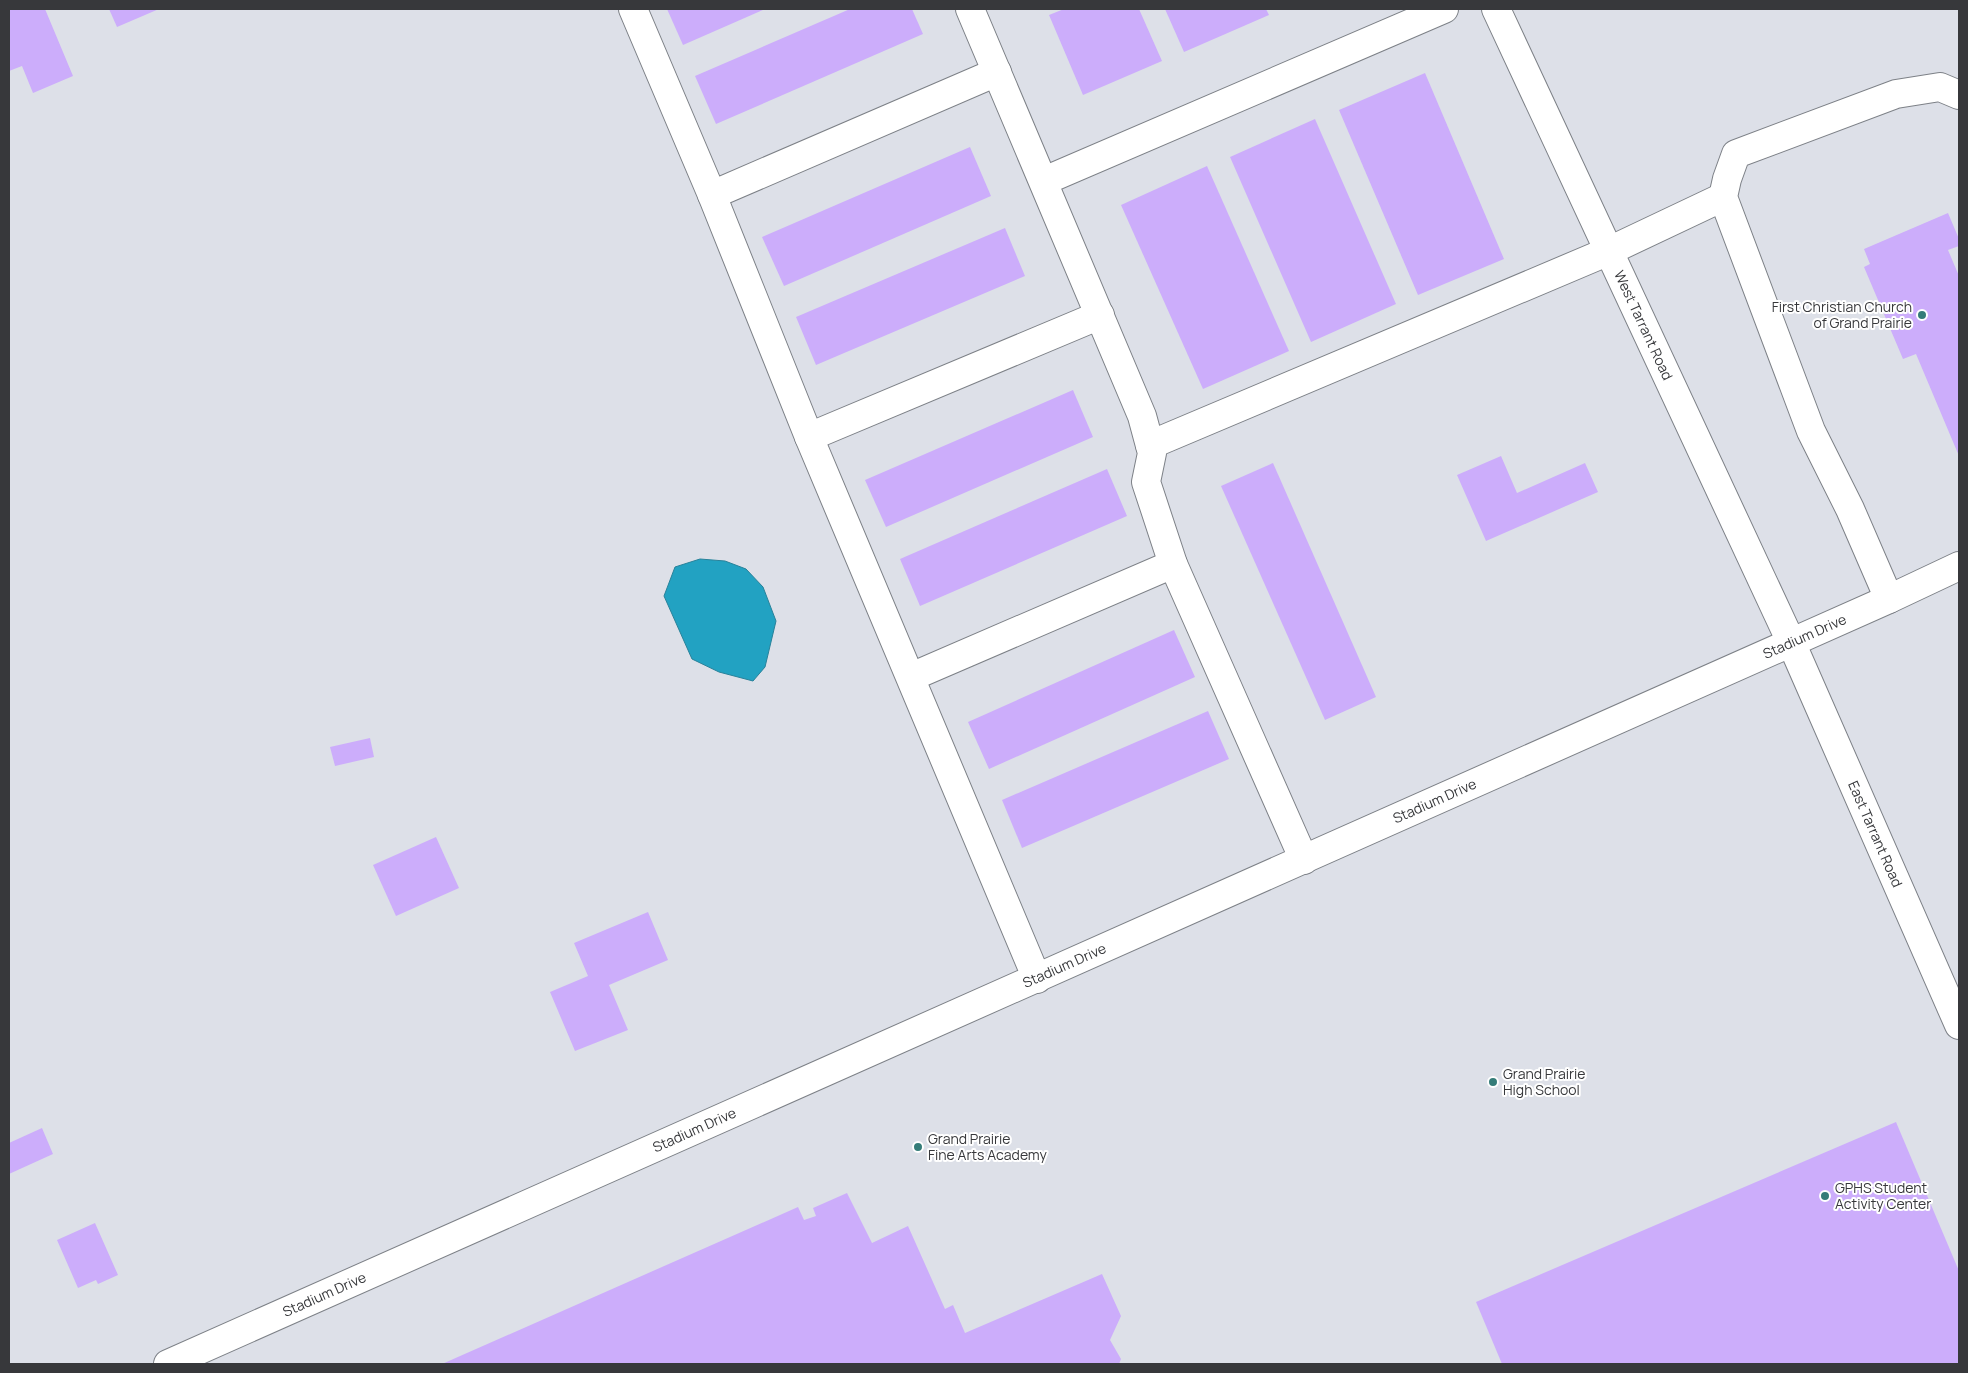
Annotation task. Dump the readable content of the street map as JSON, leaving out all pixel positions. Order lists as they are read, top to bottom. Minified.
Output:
{"streets":{"street":["West Tarrant Road","Stadium Drive","East Tarrant Road"]},"crossings":[["West Tarrant Road","Stadium Drive"],["West Tarrant Road","East Tarrant Road"],["Stadium Drive","East Tarrant Road"]],"places":["First Christian Church of Grand Prairie","Grand Prairie High School","Grand Prairie Fine Arts Academy","GPHS Student Activity Center"]}
